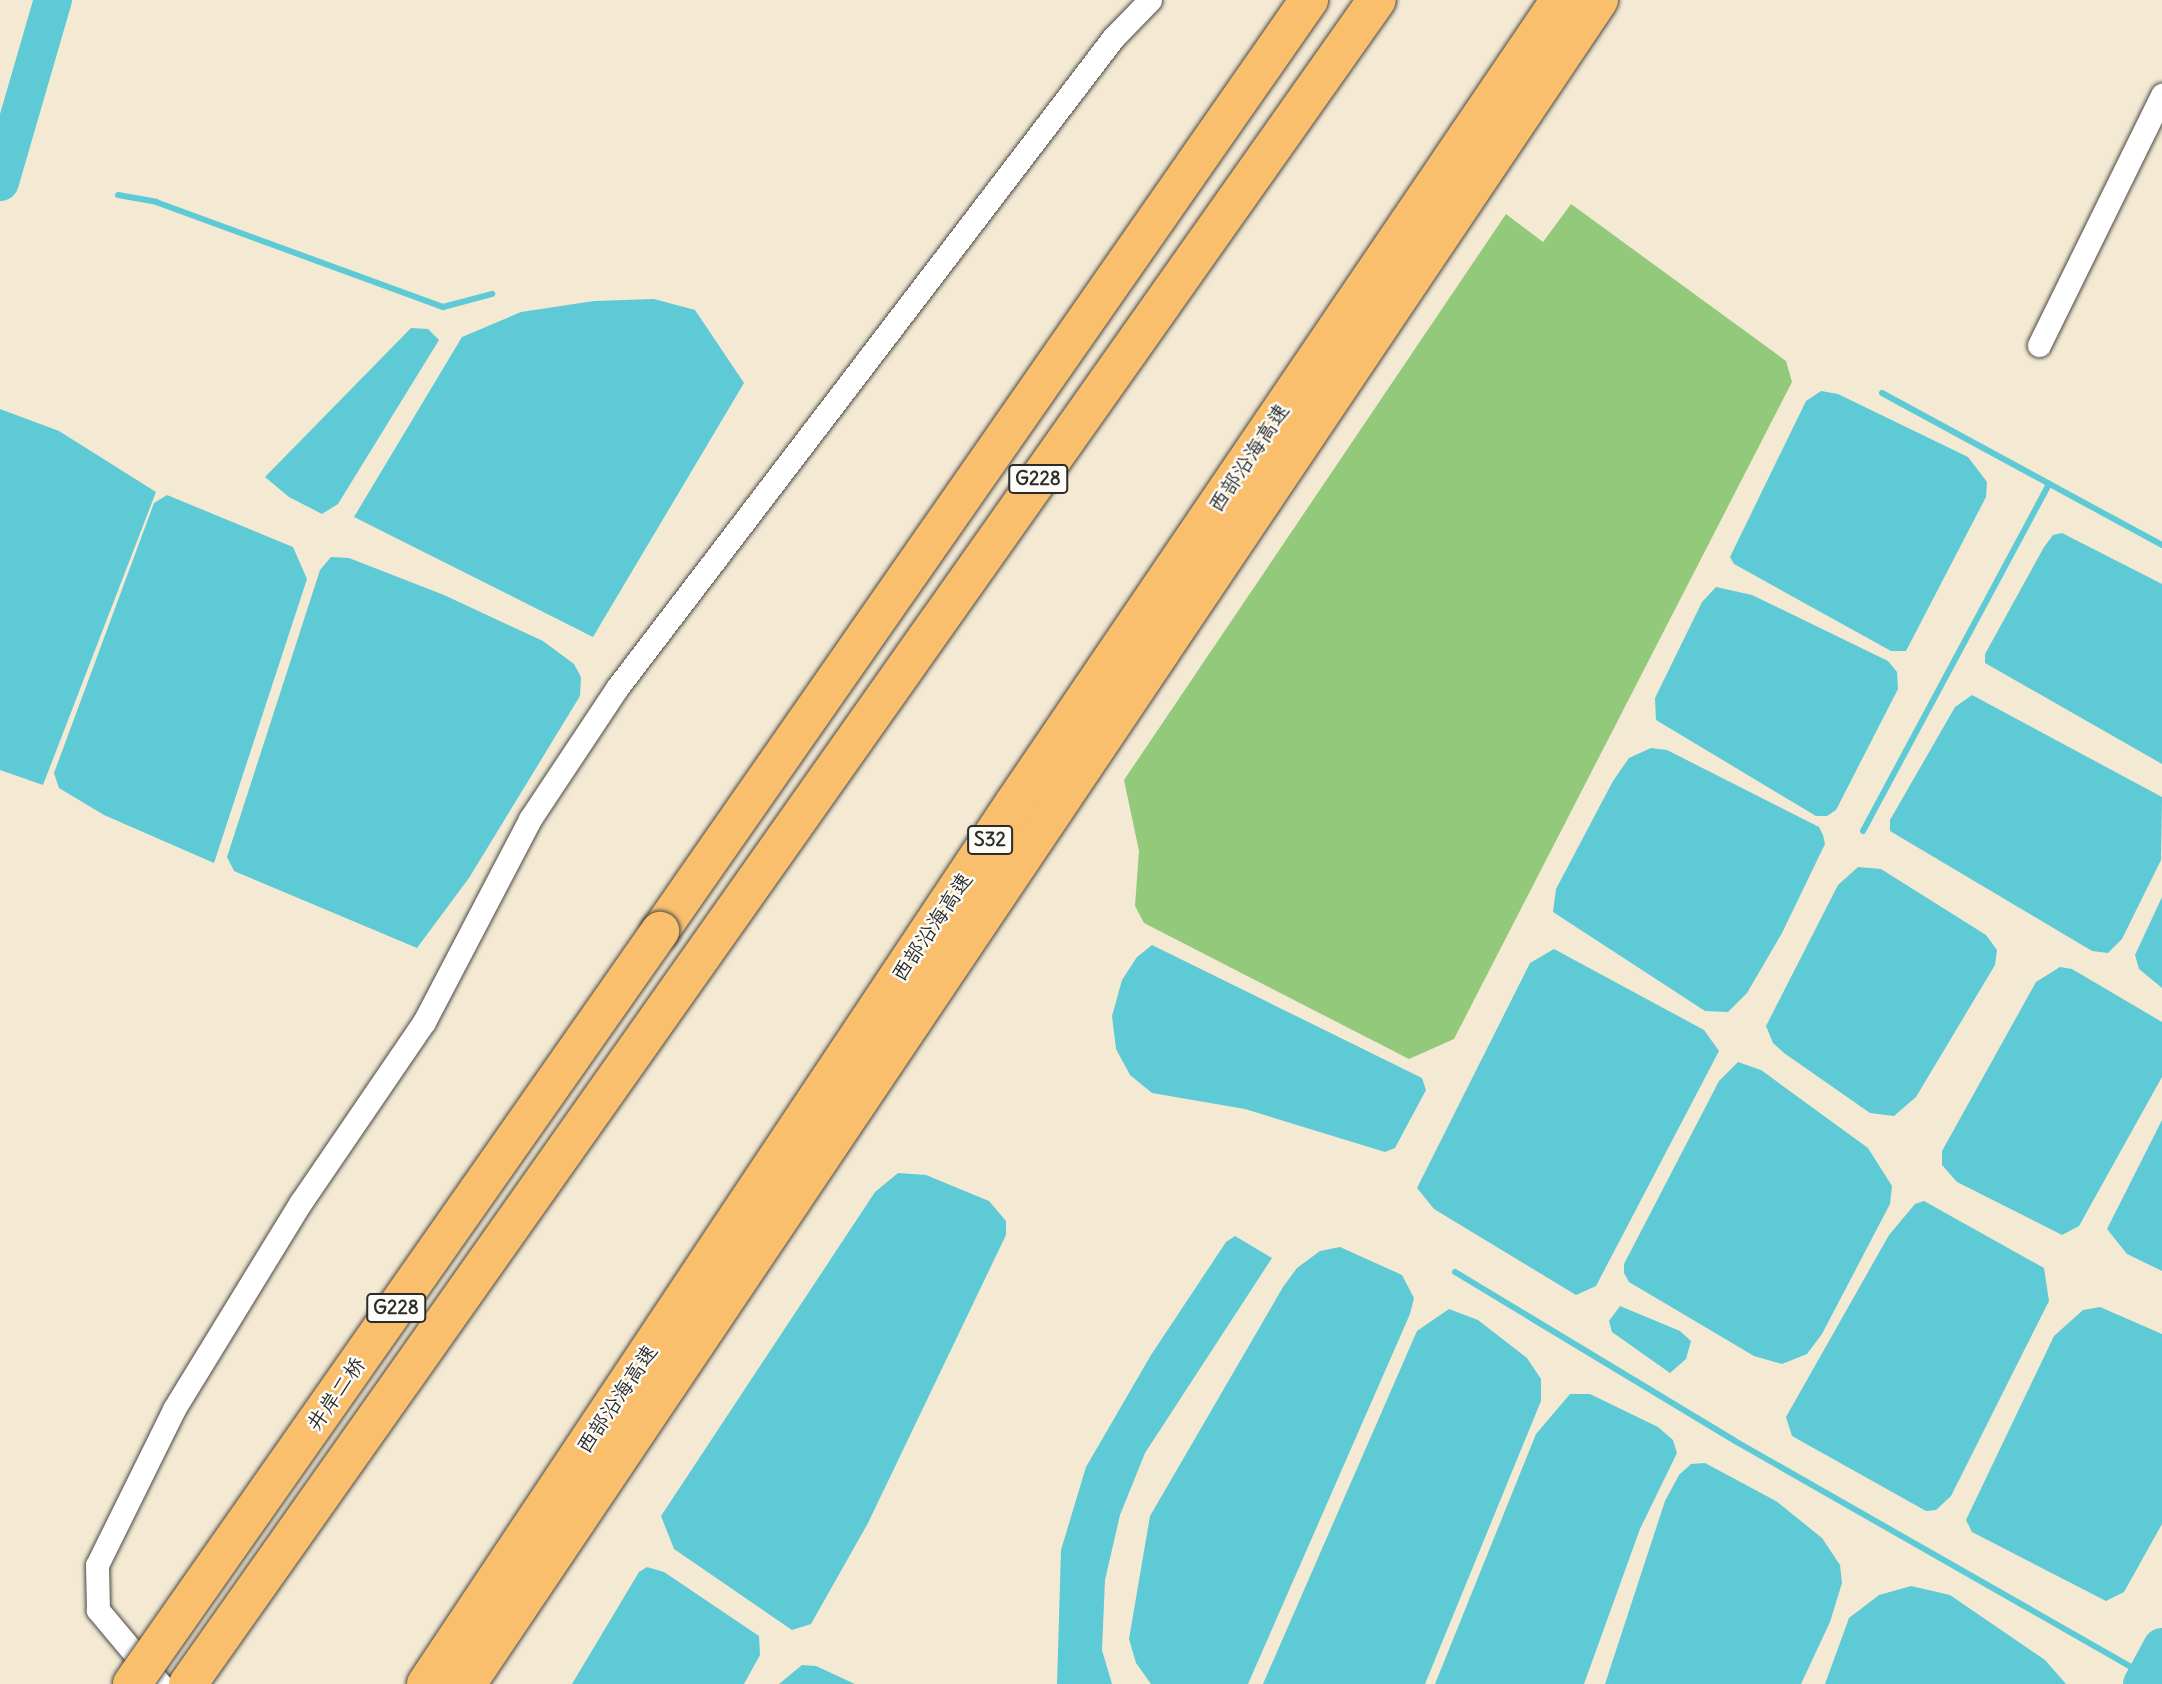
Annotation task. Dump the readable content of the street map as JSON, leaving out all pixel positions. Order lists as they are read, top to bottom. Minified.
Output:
{"streets":{"highway":["西部沿海高速","G228","S32","井岸二桥"]}}
